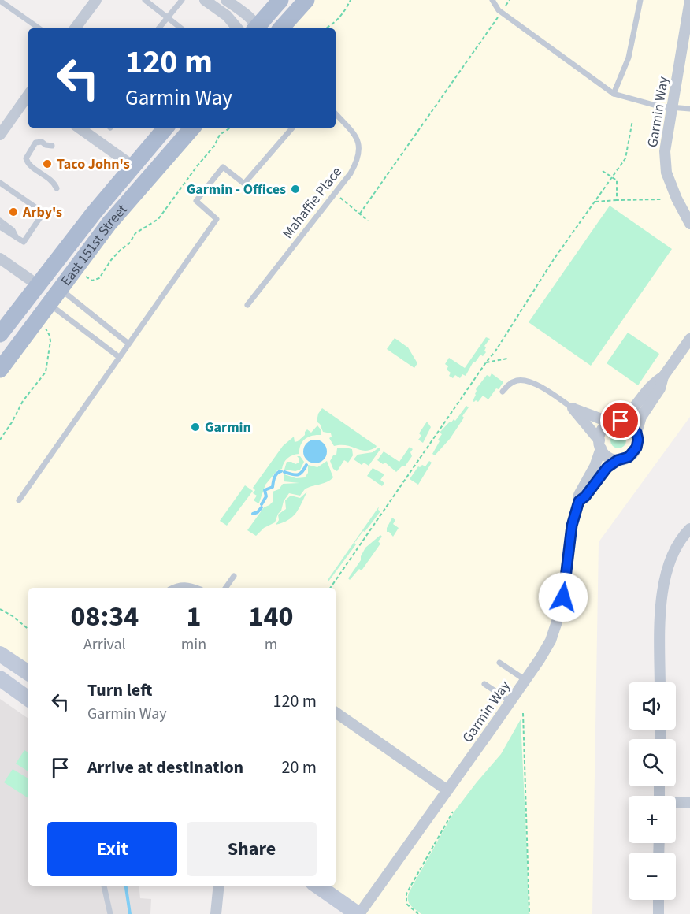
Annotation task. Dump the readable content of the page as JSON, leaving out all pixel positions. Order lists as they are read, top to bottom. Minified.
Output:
{"streets":{"main road":["East 151st Street"],"street":["Garmin Way"],"lane":["Mahaffie Place"]},"places":["Taco John's","Garmin - Offices","Arby's","Garmin"],"page":{"turn":["120 m","Garmin Way"],"eta":["08:34","Arrival","1","min","140","m"],"list":[{"name":"Turn left","note":"Garmin Way","value":"120 m"},{"name":"Arrive at destination","value":"20 m"}],"map_buttons":["+","−"],"buttons":["Exit","Share"]}}
